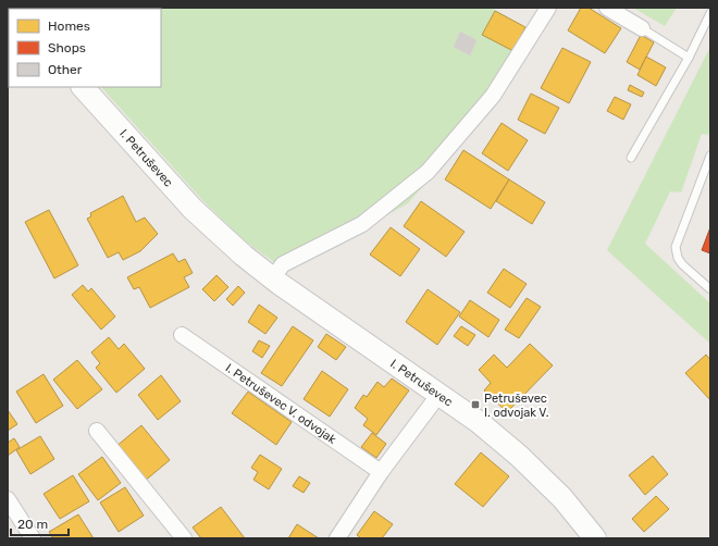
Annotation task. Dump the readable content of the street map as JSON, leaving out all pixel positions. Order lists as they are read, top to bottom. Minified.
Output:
{"streets":{"street":["I. Petruševec","I. Petruševec V. odvojak"]},"places":{"transit":["Petruševec I. odvojak V."]},"legend":["Homes","Shops","Other"],"scale_bar":"20 m"}
